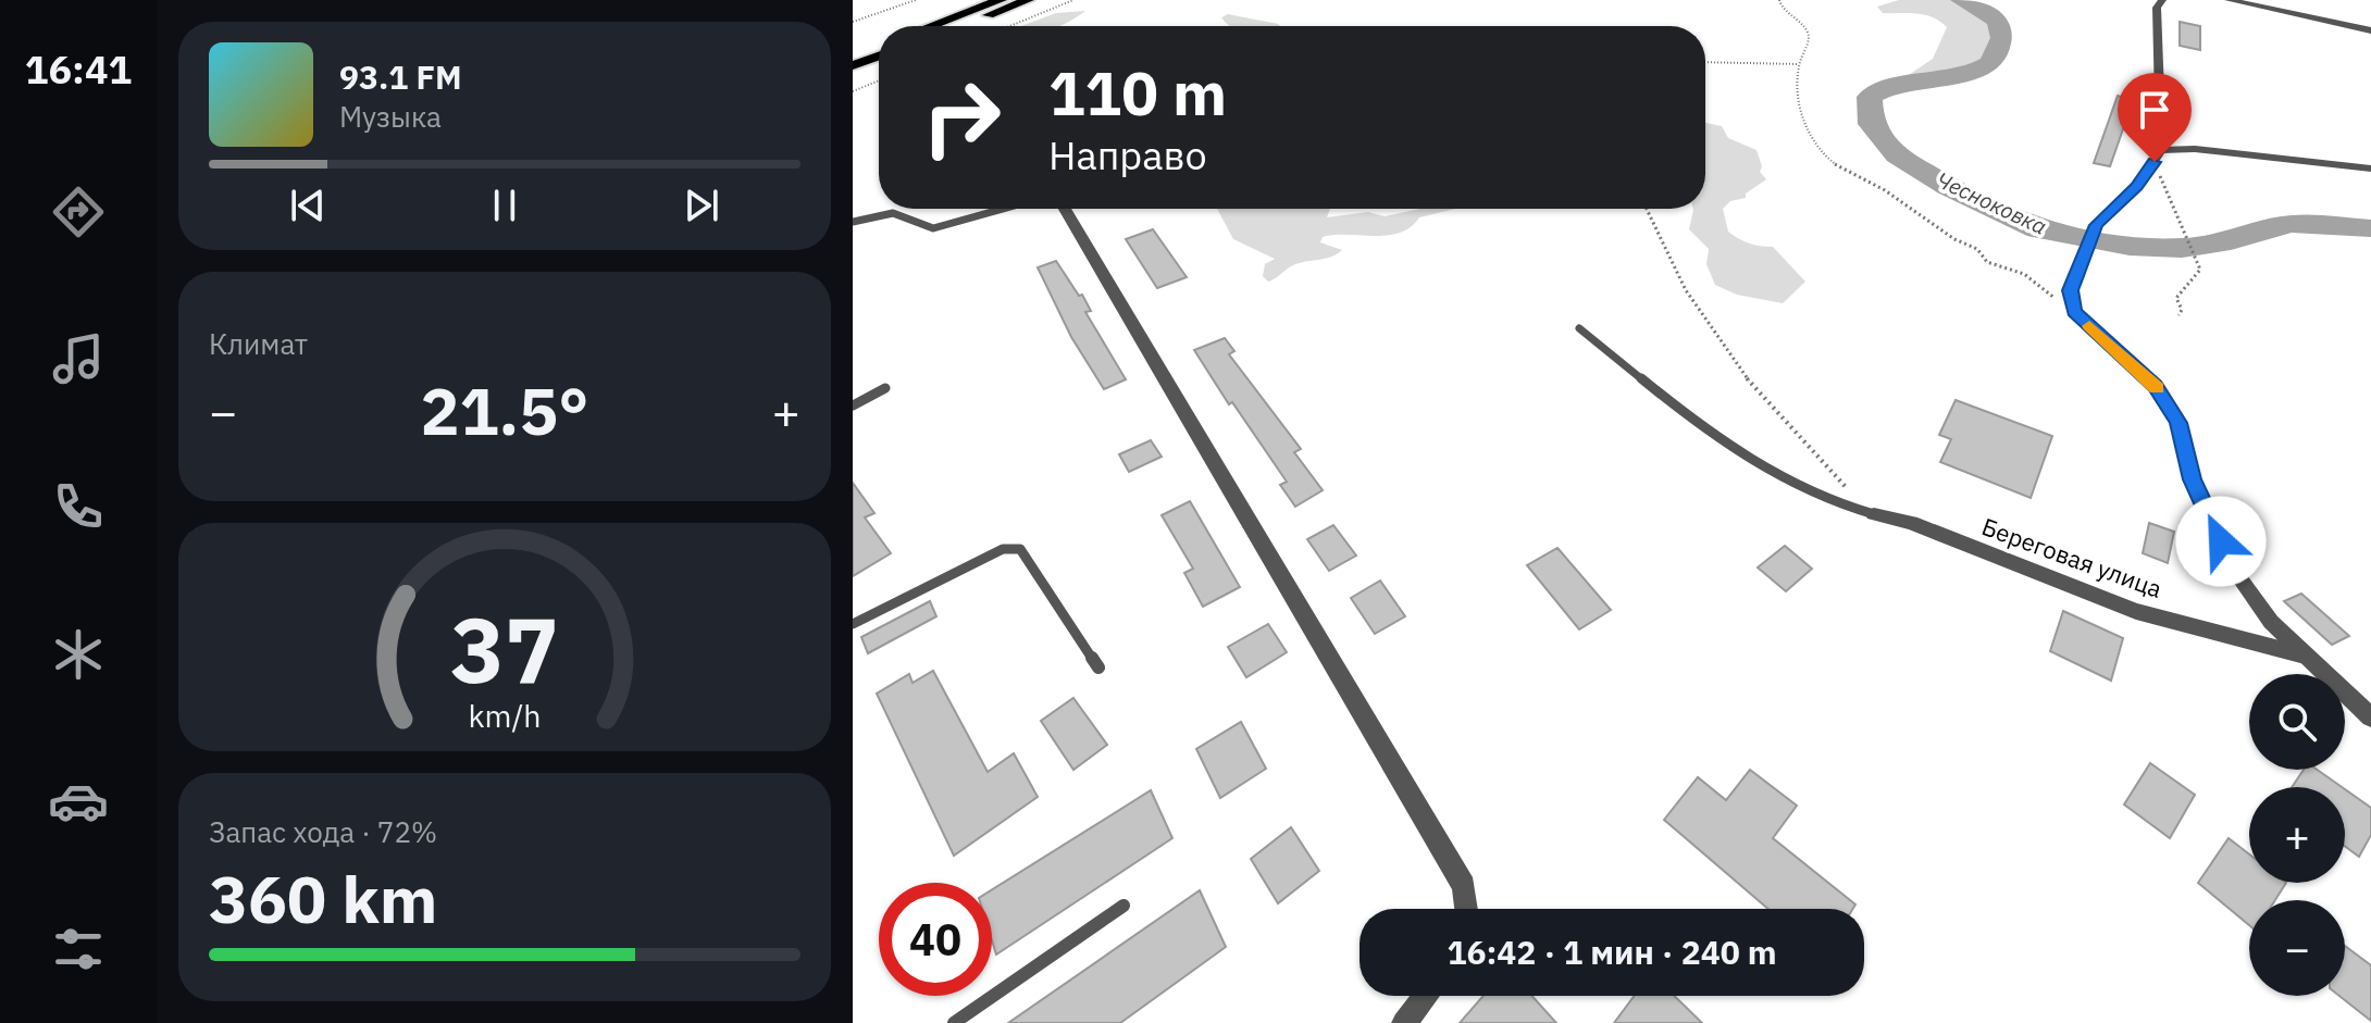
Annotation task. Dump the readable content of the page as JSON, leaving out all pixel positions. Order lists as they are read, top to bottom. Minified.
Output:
{"streets":{"street":["Береговая улица"]},"water":["Чесноковка"],"page":{"tabs":"16:41","turn":["110 m","Направо"],"song":["93.1 FM","Музыка"],"tile":["Климат",["Запас хода · 72%","360 km"]],"heat":["−","21.5°","+"],"map_buttons":["+","−"],"limit":"40","trip":"16:42 · 1 мин · 240 m","gauge":["37","km/h"]}}
